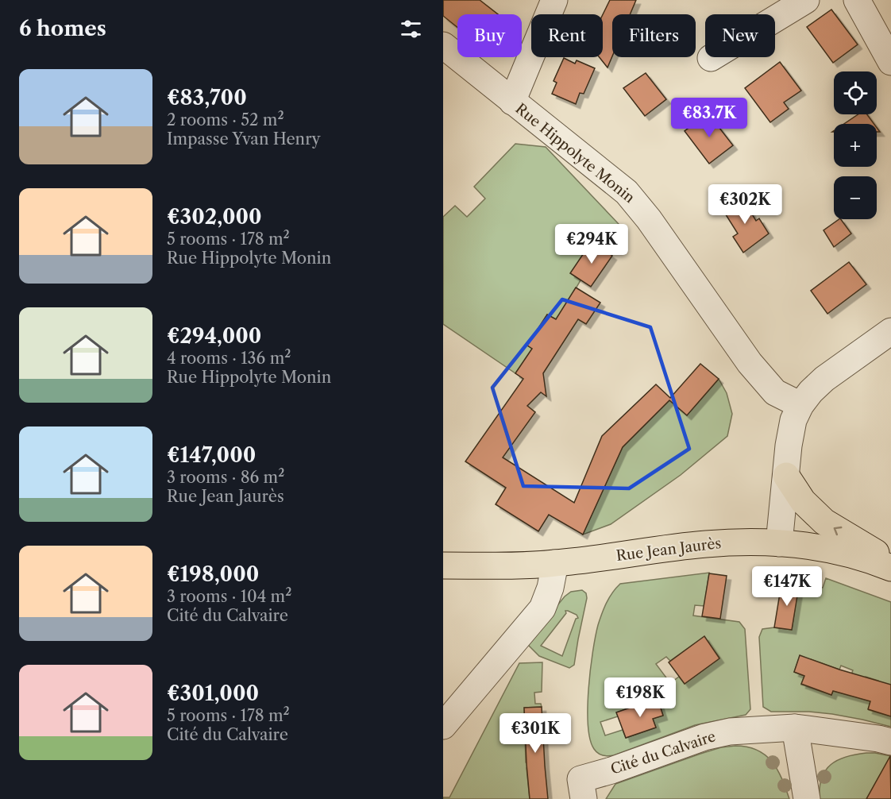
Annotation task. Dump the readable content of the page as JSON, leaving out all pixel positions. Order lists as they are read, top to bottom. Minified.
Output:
{"streets":{"main road":["Rue Jean Jaurès"],"street":["Rue Hippolyte Monin","Cité du Calvaire"]},"page":{"heading":"6 homes","chip":["Buy","Rent","Filters","New"],"list":[{"name":"€83,700","note":"2 rooms · 52 m² · Impasse Yvan Henry"},{"name":"€302,000","note":"5 rooms · 178 m² · Rue Hippolyte Monin"},{"name":"€294,000","note":"4 rooms · 136 m² · Rue Hippolyte Monin"},{"name":"€147,000","note":"3 rooms · 86 m² · Rue Jean Jaurès"},{"name":"€198,000","note":"3 rooms · 104 m² · Cité du Calvaire"},{"name":"€301,000","note":"5 rooms · 178 m² · Cité du Calvaire"}],"map_buttons":["+","−"],"price":["€83.7K","€302K","€294K","€147K","€198K","€301K"]}}
